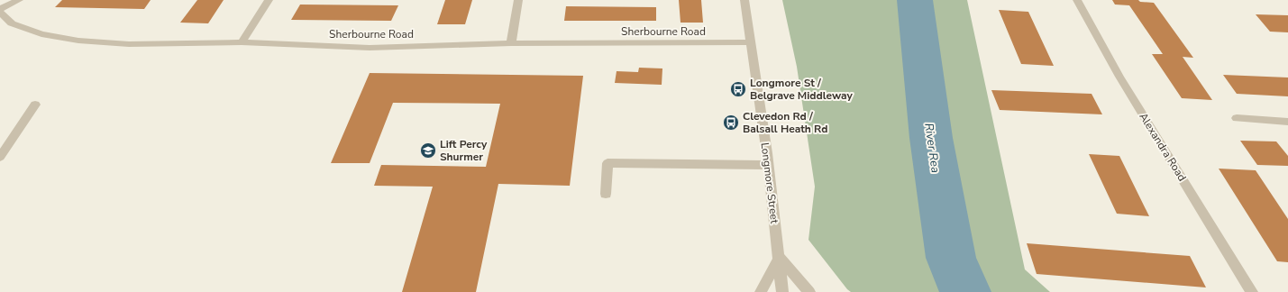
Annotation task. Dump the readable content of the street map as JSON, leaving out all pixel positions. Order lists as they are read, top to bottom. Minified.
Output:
{"streets":{"street":["Sherbourne Road","Alexandra Road","Longmore Street"]},"crossings":[["Sherbourne Road","Longmore Street"]],"water":["River Rea"],"places":{"bus stop":["Longmore St / Belgrave Middleway","Clevedon Rd / Balsall Heath Rd"],"school or university":["Lift Percy Shurmer"]}}
